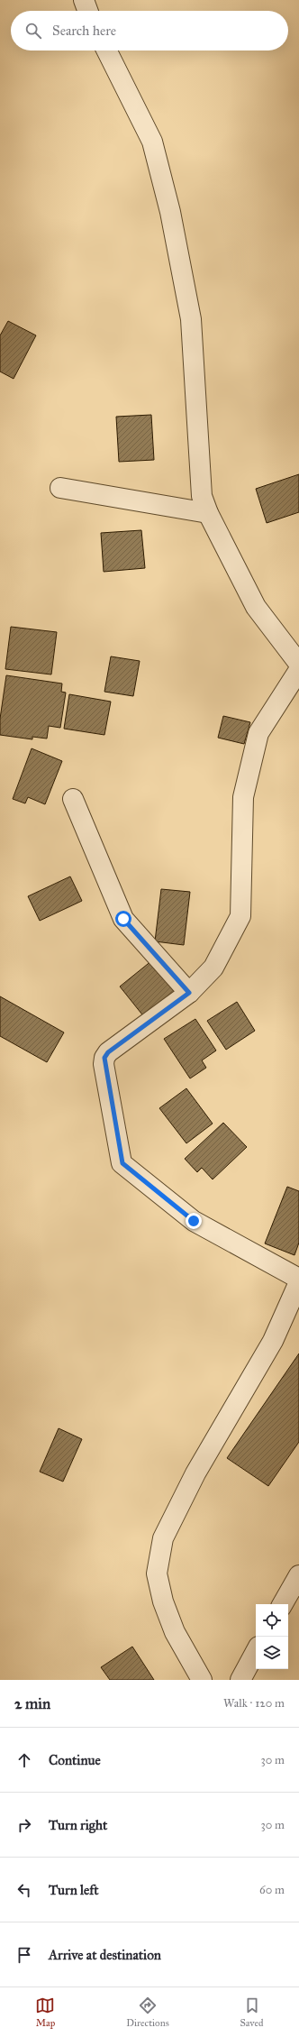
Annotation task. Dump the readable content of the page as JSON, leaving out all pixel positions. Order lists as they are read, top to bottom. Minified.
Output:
{"page":{"search":"Search here","heading":["2 min","Walk · 120 m"],"list":[["Continue","30 m"],["Turn right","30 m"],["Turn left","60 m"],"Arrive at destination"],"nav":["Map","Directions","Saved"]}}
